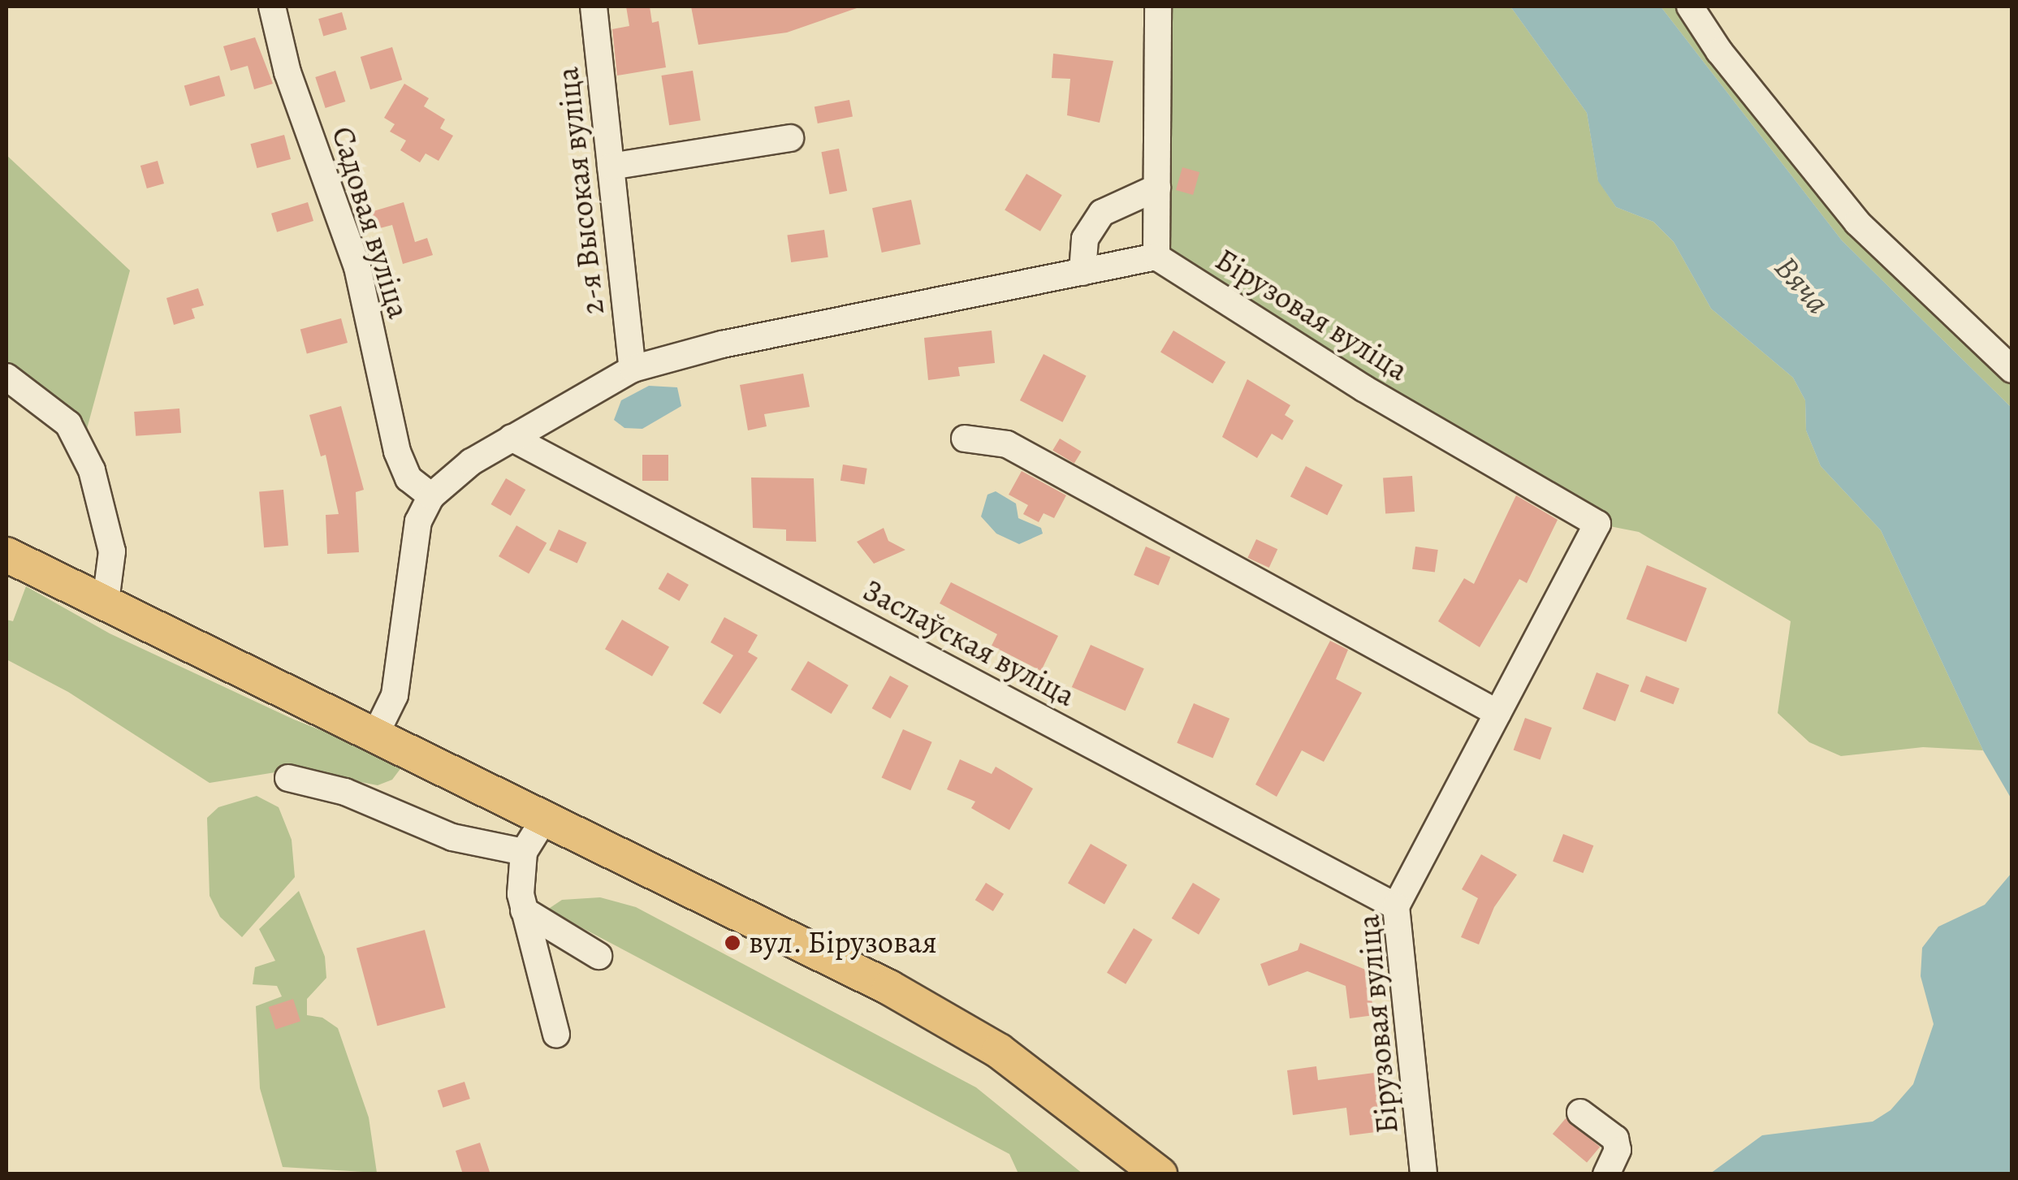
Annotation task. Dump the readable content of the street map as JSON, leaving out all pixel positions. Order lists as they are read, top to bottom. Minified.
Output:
{"streets":{"street":["2-я Высокая вуліца","Садовая вуліца","Бірузовая вуліца","Заслаўская вуліца"]},"crossings":[["Бірузовая вуліца","Заслаўская вуліца"]],"water":["Вяча"],"places":["вул. Бірузовая"]}
